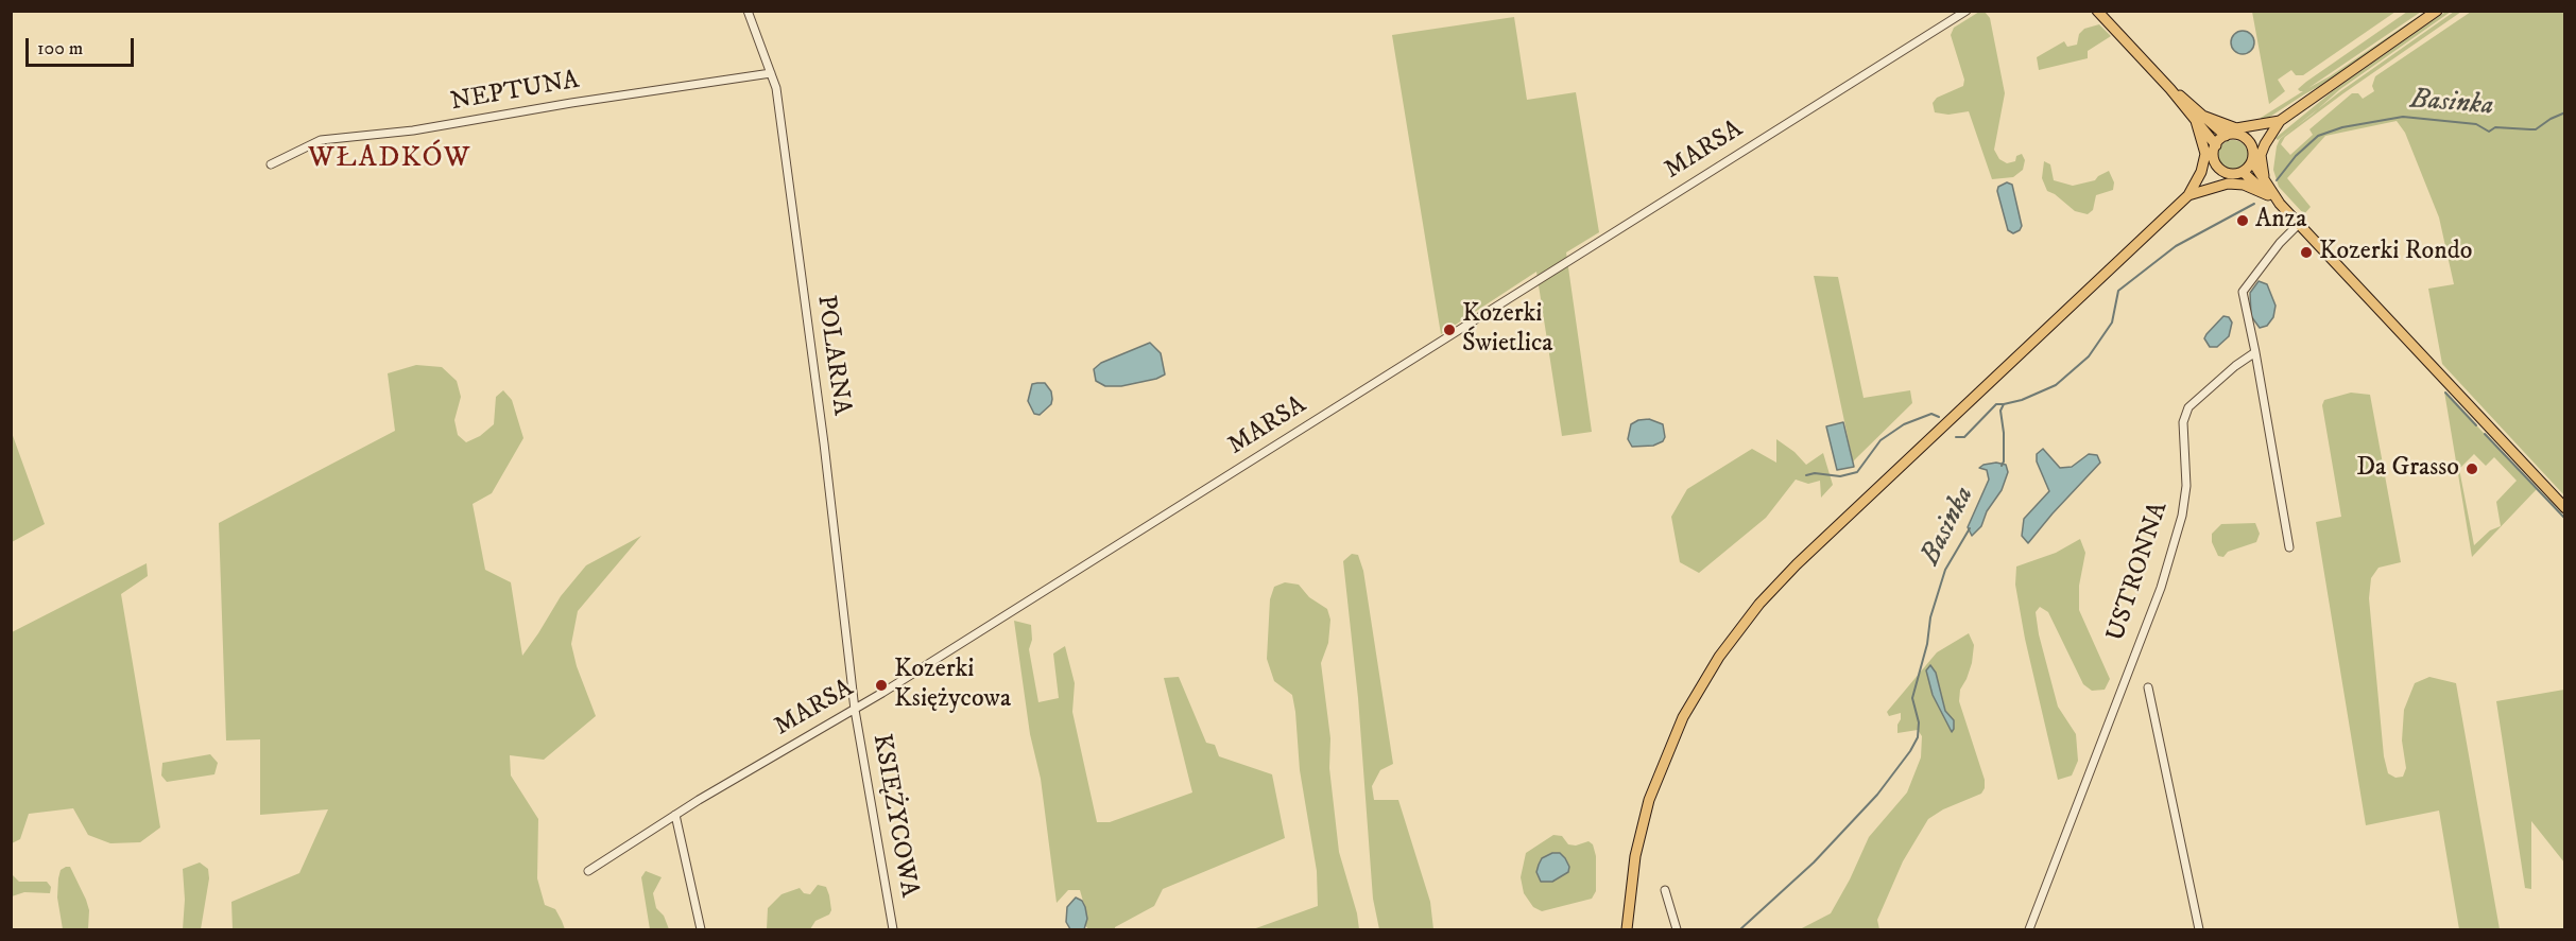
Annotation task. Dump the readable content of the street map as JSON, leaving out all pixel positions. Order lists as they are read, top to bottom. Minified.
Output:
{"streets":{"street":["NEPTUNA","MARSA","POLARNA","USTRONNA","KSIĘŻYCOWA"]},"crossings":[["NEPTUNA","POLARNA"],["MARSA","POLARNA"],["MARSA","KSIĘŻYCOWA"],["POLARNA","KSIĘŻYCOWA"]],"districts":["WŁADKÓW"],"water":["Basinka"],"places":["Anza","Kozerki Rondo","Kozerki Świetlica","Da Grasso","Kozerki Księżycowa"],"scale_bar":"100 m"}
